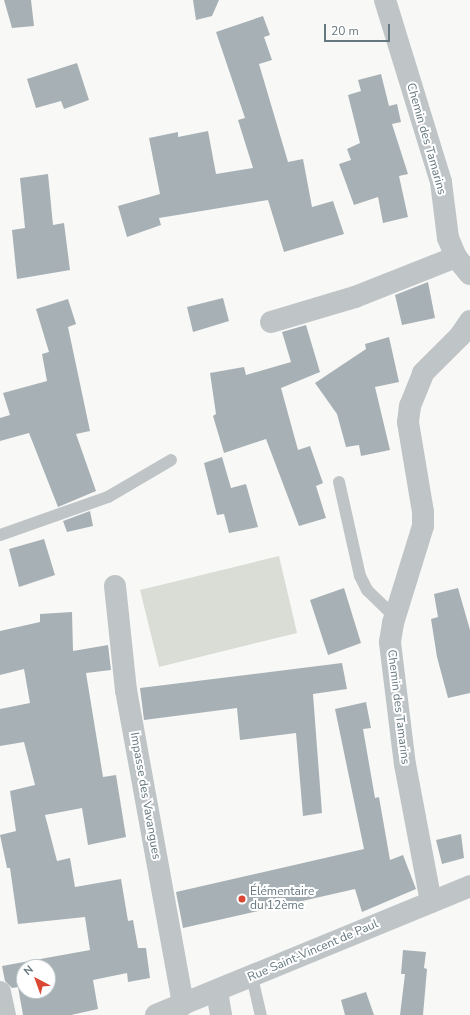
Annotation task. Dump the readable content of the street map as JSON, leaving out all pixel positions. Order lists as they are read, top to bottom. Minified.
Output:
{"streets":{"street":["Chemin des Tamarins","Impasse des Vavangues","Rue Saint-Vincent de Paul"]},"crossings":[["Chemin des Tamarins","Rue Saint-Vincent de Paul"],["Impasse des Vavangues","Rue Saint-Vincent de Paul"]],"places":["Élémentaire du 12ème"],"scale_bar":"20 m","north":"top left"}
